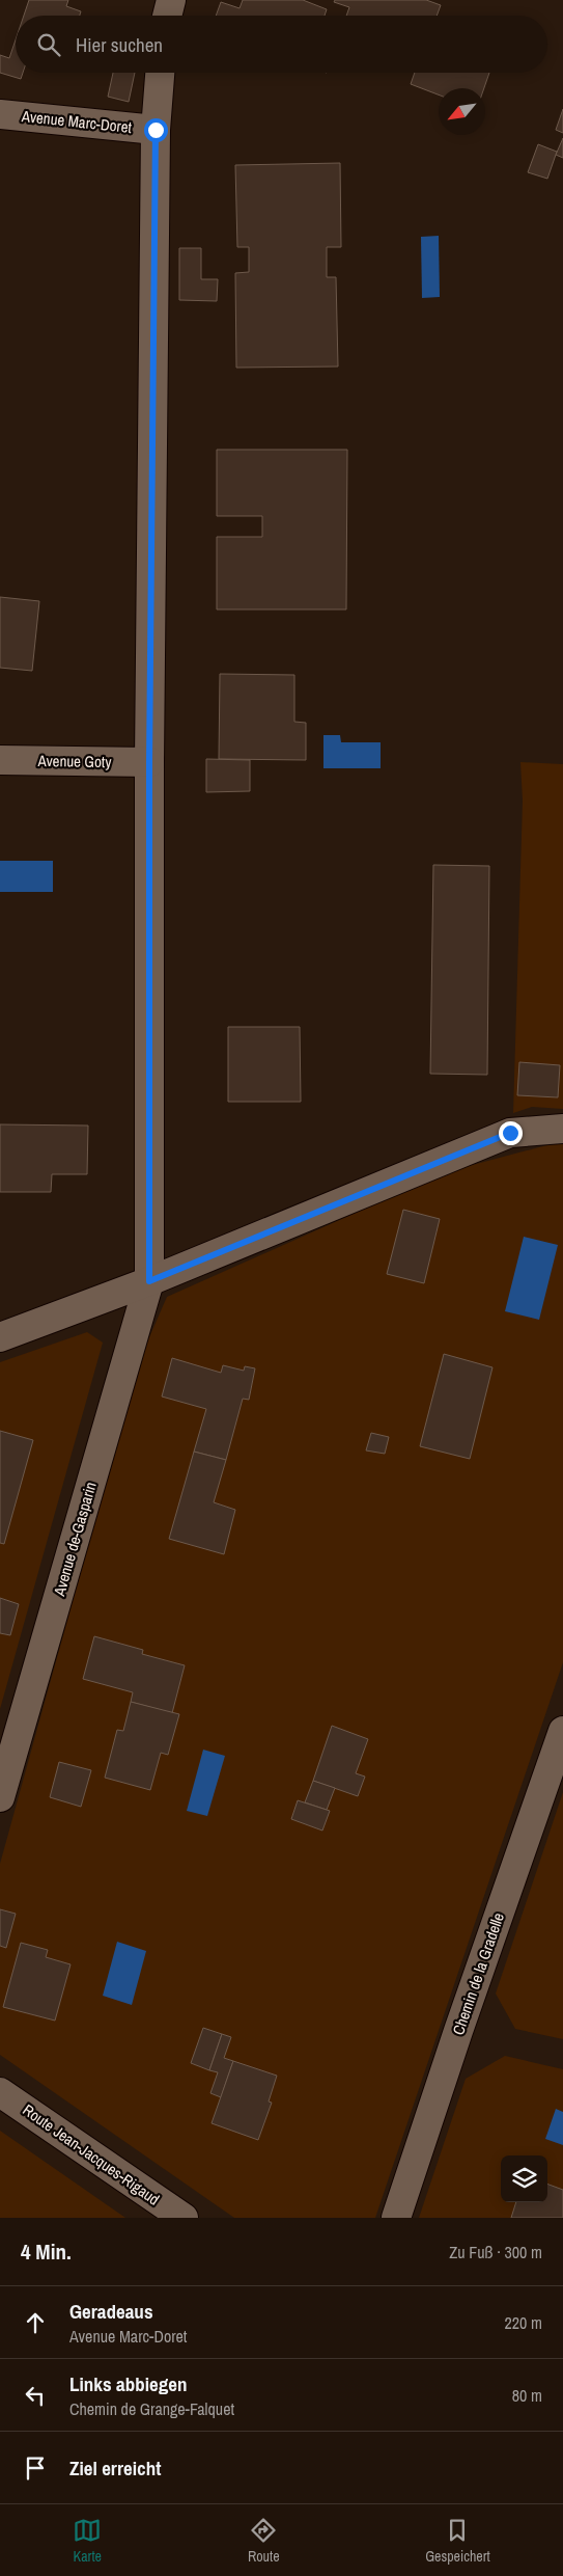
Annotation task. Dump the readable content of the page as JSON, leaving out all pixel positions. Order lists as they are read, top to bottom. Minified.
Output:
{"streets":{"street":["Avenue Marc-Doret","Avenue Goty","Avenue de-Gasparin","Chemin de la Gradelle","Route Jean-Jacques-Rigaud"]},"north":"bottom left","page":{"search":"Hier suchen","heading":["4 Min.","Zu Fuß · 300 m"],"list":[["Geradeaus","Avenue Marc-Doret","220 m"],["Links abbiegen","Chemin de Grange-Falquet","80 m"],"Ziel erreicht"],"nav":["Karte","Route","Gespeichert"]}}
